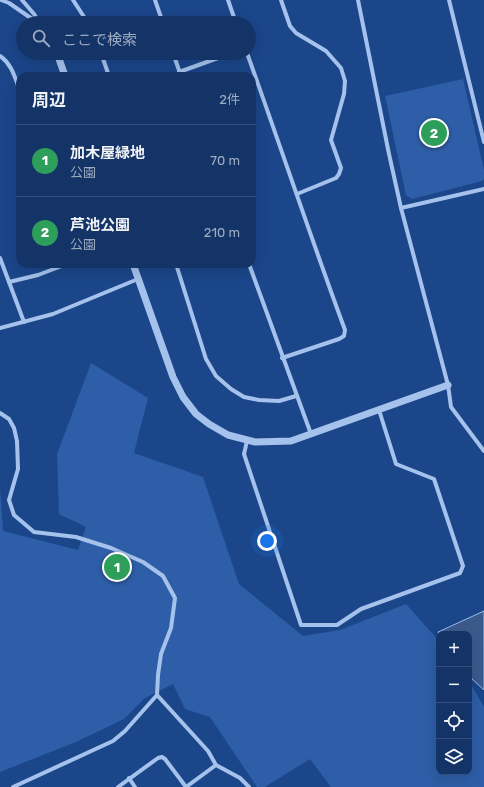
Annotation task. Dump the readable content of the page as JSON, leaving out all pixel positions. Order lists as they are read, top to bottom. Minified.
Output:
{"page":{"search":"ここで検索","heading":["周辺","2件"],"pins":["2","1"],"list":[{"mark":"1","name":"加木屋緑地","note":"公園","value":"70 m"},{"mark":"2","name":"芦池公園","note":"公園","value":"210 m"}],"map_buttons":["+","−"]}}
